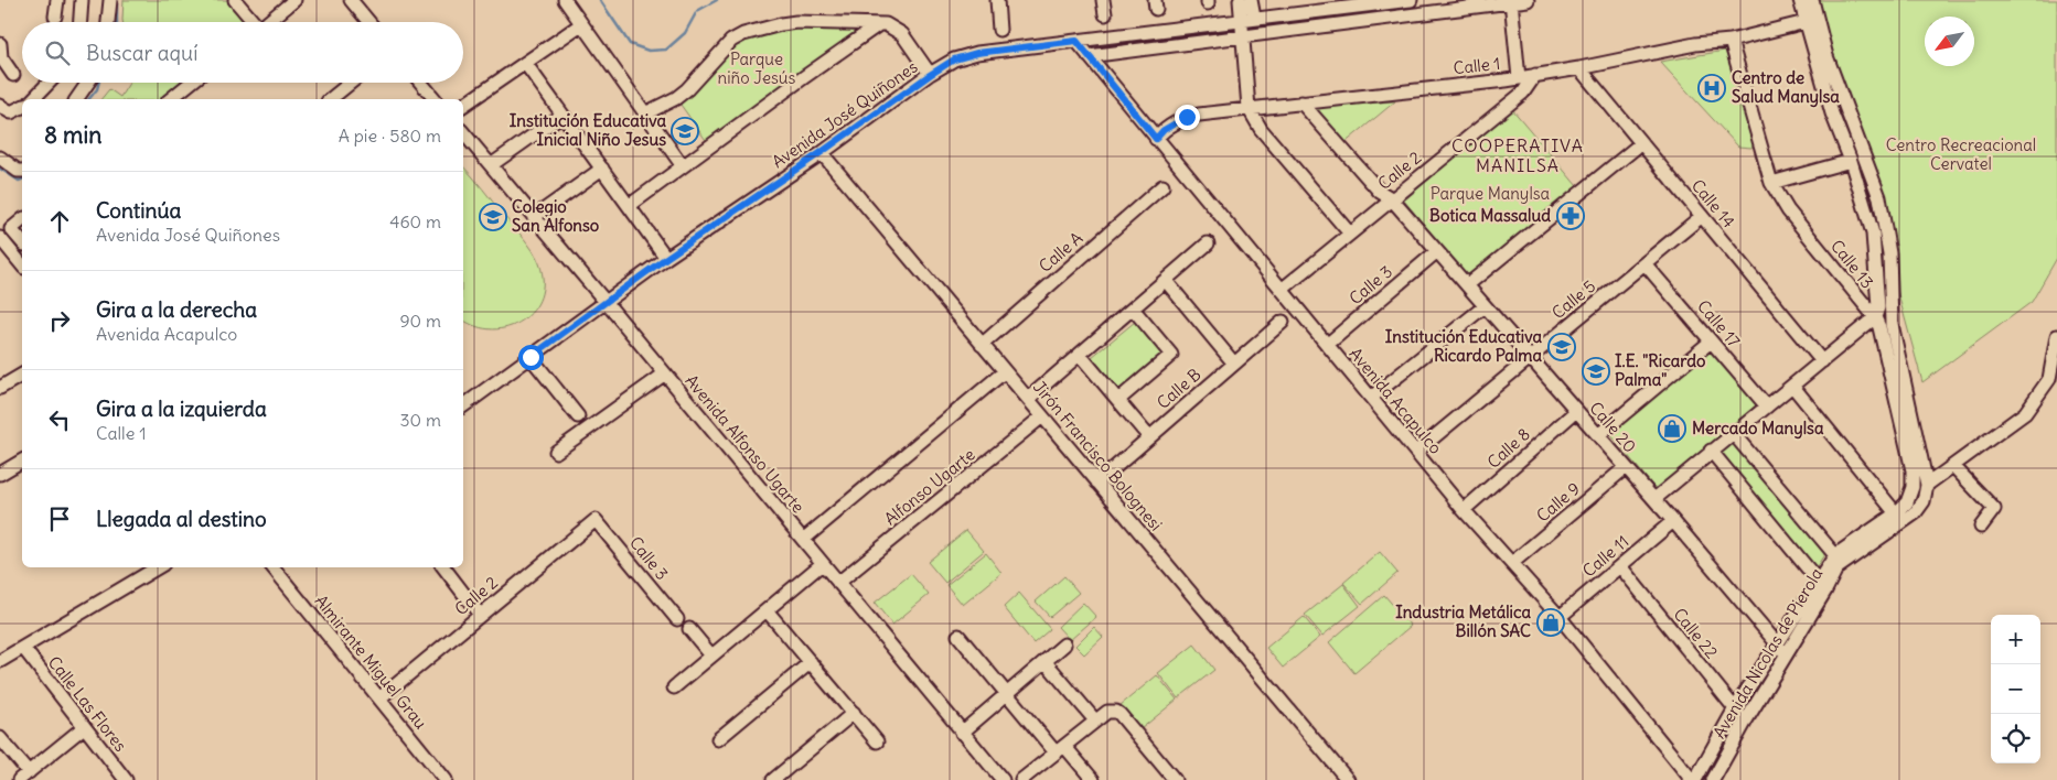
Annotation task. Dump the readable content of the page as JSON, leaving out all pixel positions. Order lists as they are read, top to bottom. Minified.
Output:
{"streets":{"street":["Calle 1","Avenida José Quiñones","Calle 2","Calle 14","Calle A","Calle 13","Calle 3","Calle 5","Calle 17","Calle B","Avenida Acapulco","Calle 20","Avenida Alfonso Ugarte","Calle 8","Jirón Francisco Bolognesi","Alfonso Ugarte","Calle 9","Calle 11","Calle 22","Avenida Nicolas de Pierola","Almirante Miguel Grau","Calle Las Flores"]},"crossings":[["Calle 1","Calle 2"],["Calle 1","Calle 14"],["Calle 1","Calle 13"],["Calle 1","Avenida Acapulco"],["Calle 1","Calle 20"],["Avenida José Quiñones","Avenida Acapulco"],["Avenida José Quiñones","Avenida Alfonso Ugarte"],["Avenida José Quiñones","Jirón Francisco Bolognesi"],["Calle 2","Calle 3"],["Calle 2","Avenida Acapulco"],["Calle 2","Calle 20"],["Calle 2","Almirante Miguel Grau"],["Calle 14","Calle 5"],["Calle A","Jirón Francisco Bolognesi"],["Calle 13","Avenida Nicolas de Pierola"],["Calle 3","Avenida Acapulco"],["Calle 3","Calle 20"],["Calle 5","Calle 17"],["Calle 5","Avenida Acapulco"],["Calle 5","Calle 20"],["Calle B","Jirón Francisco Bolognesi"],["Avenida Acapulco","Calle 8"],["Avenida Acapulco","Calle 9"],["Avenida Acapulco","Calle 11"],["Calle 20","Calle 8"],["Calle 20","Calle 9"],["Calle 20","Calle 11"],["Calle 20","Avenida Nicolas de Pierola"],["Avenida Alfonso Ugarte","Alfonso Ugarte"],["Jirón Francisco Bolognesi","Alfonso Ugarte"],["Calle 11","Calle 22"],["Calle 22","Avenida Nicolas de Pierola"]],"districts":["COOPERATIVA MANILSA"],"parks":["Parque niño Jesús","Centro Recreacional Cervatel","Parque Manylsa"],"places":{"hospital":["Centro de Salud Manylsa"],"school or university":["Institución Educativa Inicial Niño Jesus","Colegio San Alfonso","Institución Educativa Ricardo Palma","I.E. \"Ricardo Palma\""],"pharmacy":["Botica Massalud"],"shop":["Mercado Manylsa","Industria Metálica Billón SAC"]},"north":"bottom left","page":{"search":"Buscar aquí","heading":["8 min","A pie · 580 m"],"list":[["Continúa","Avenida José Quiñones","460 m"],["Gira a la derecha","Avenida Acapulco","90 m"],["Gira a la izquierda","Calle 1","30 m"],"Llegada al destino"],"map_buttons":["+","−"]}}
